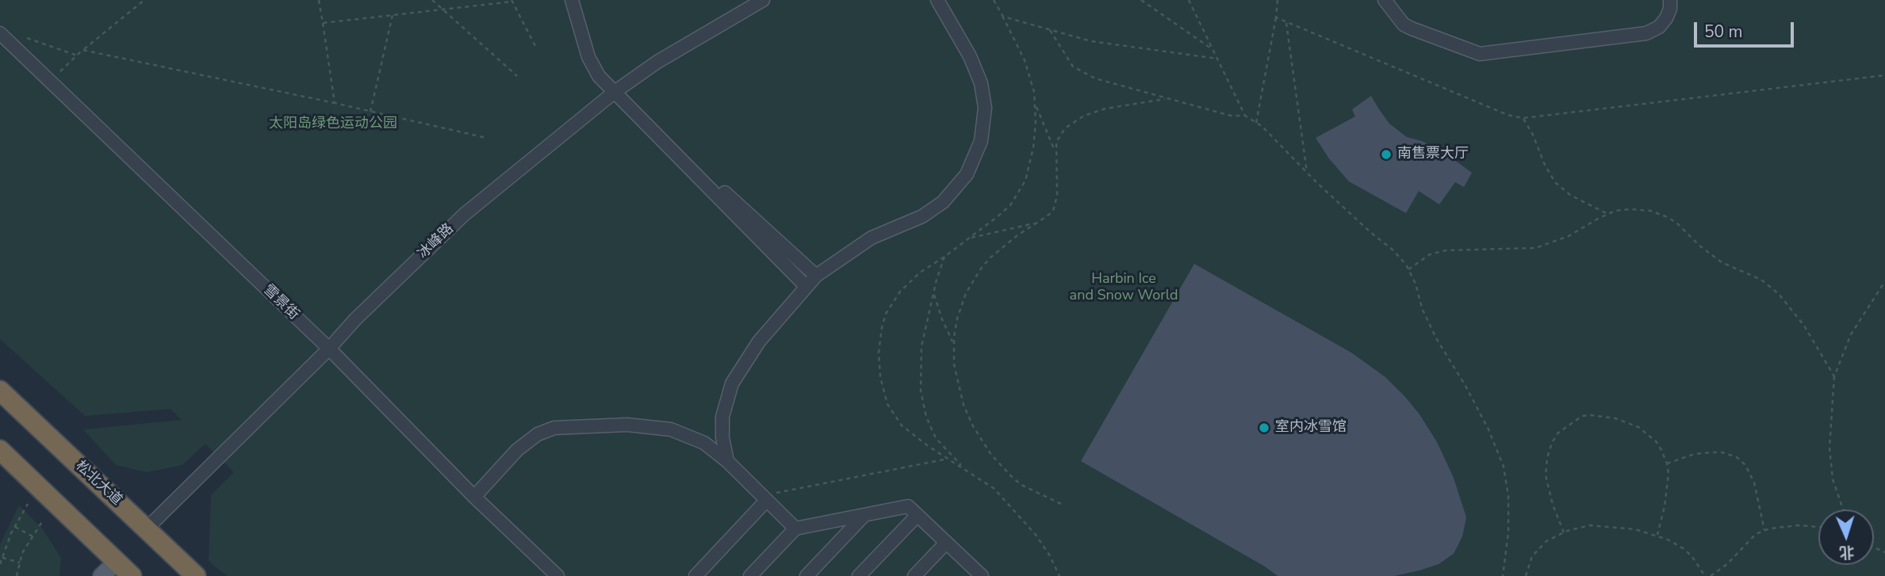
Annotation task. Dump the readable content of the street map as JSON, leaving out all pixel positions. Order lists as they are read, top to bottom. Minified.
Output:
{"streets":{"highway":["松北大道"],"street":["冰峰路","雪景街"]},"crossings":[["冰峰路","雪景街"],["冰峰路","松北大道"]],"parks":["太阳岛绿色运动公园","Harbin Ice and Snow World"],"places":["南售票大厅","室内冰雪馆"],"scale_bar":"50 m","north":"bottom"}
